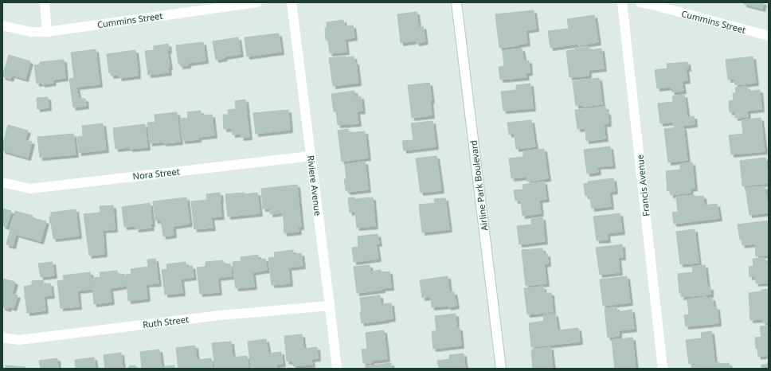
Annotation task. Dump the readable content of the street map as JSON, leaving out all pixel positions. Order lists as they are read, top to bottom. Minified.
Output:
{"streets":{"street":["Cummins Street","Nora Street","Riviere Avenue","Airline Park Boulevard","Francis Avenue","Ruth Street"]},"crossings":[["Nora Street","Riviere Avenue"],["Riviere Avenue","Ruth Street"]]}
